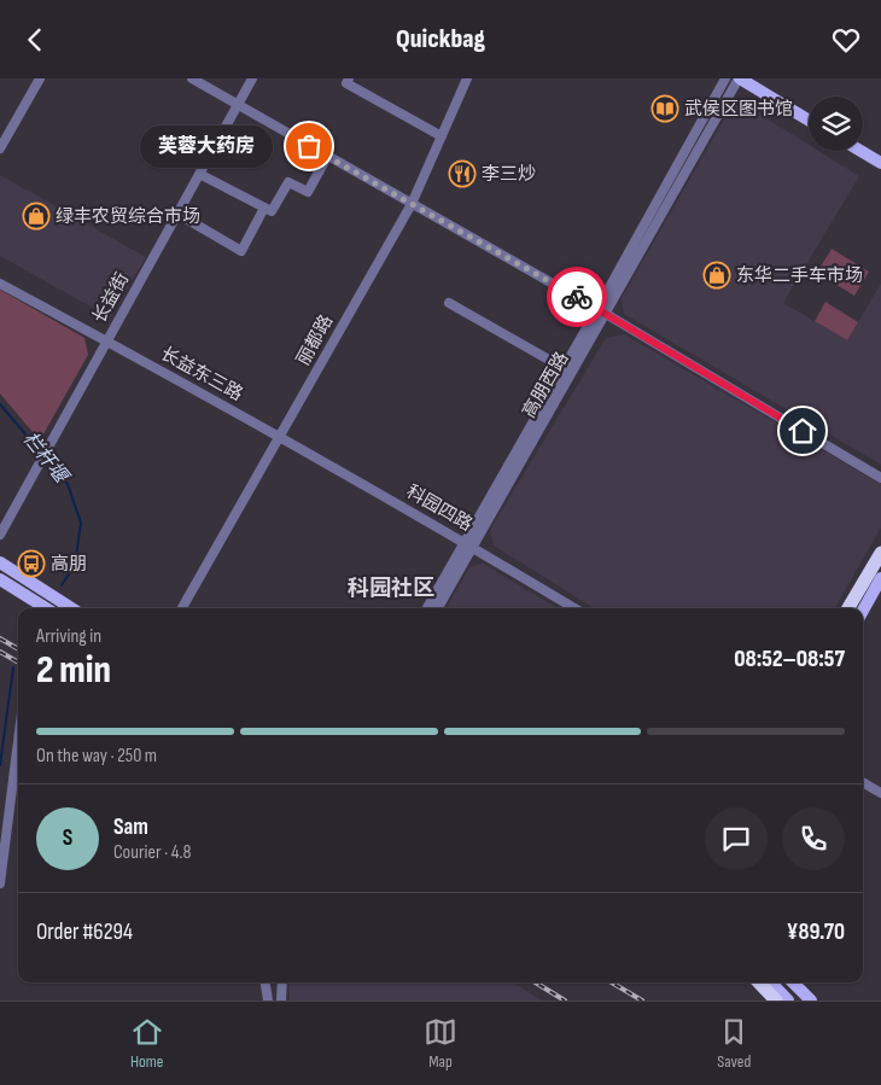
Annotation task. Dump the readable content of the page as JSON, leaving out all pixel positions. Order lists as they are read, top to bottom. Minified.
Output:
{"streets":{"street":["长益街","丽都路","长益东三路","高朋西路","科园四路"]},"crossings":[["长益街","长益东三路"],["丽都路","长益东三路"],["丽都路","科园四路"],["长益东三路","科园四路"],["高朋西路","科园四路"]],"districts":["科园社区"],"water":["栏杆堰"],"places":{"library":["武侯区图书馆"],"other":["芙蓉大药房"],"restaurant":["李三炒"],"shop":["绿丰农贸综合市场","东华二手车市场"],"bus stop":["高朋"]},"page":{"header":"Quickbag","bubble":"芙蓉大药房","heading":["2 min","Arriving in","08:52–08:57"],"panel":["Sam","Courier · 4.8","Order #6294","¥89.70"],"bar":"On the way · 250 m","round":"S","tabs":["Home","Map","Saved"]}}
